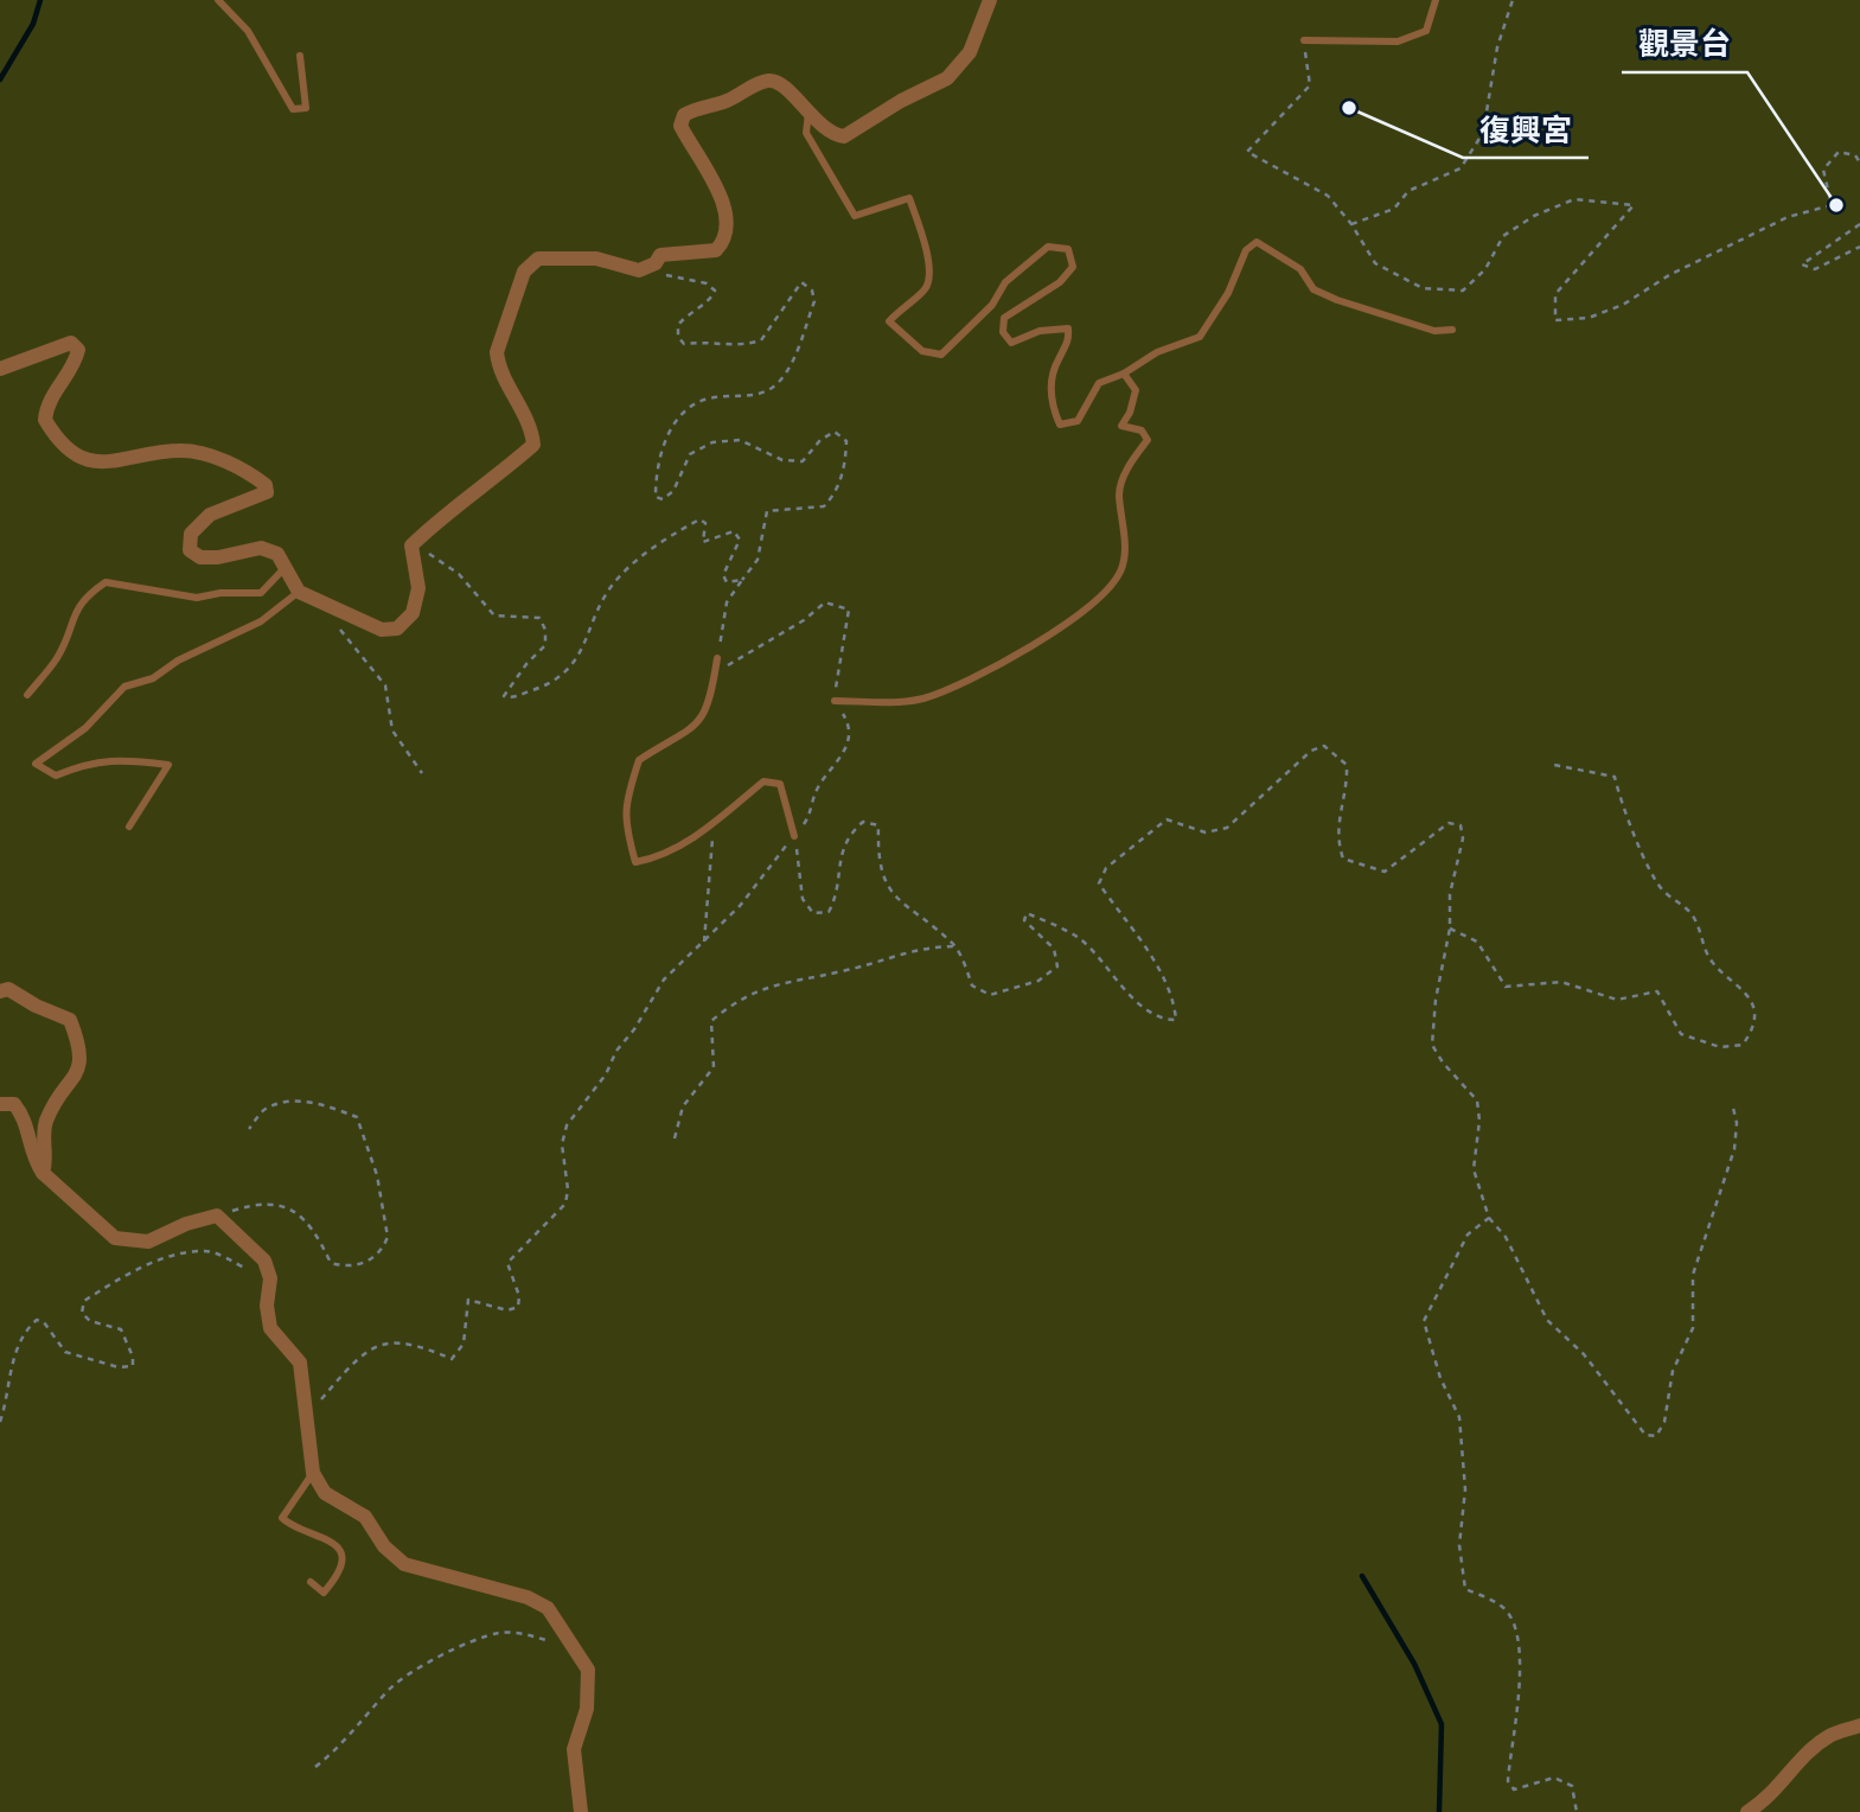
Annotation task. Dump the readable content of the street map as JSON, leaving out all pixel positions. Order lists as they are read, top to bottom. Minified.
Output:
{"places":["復興宮","觀景台"]}
